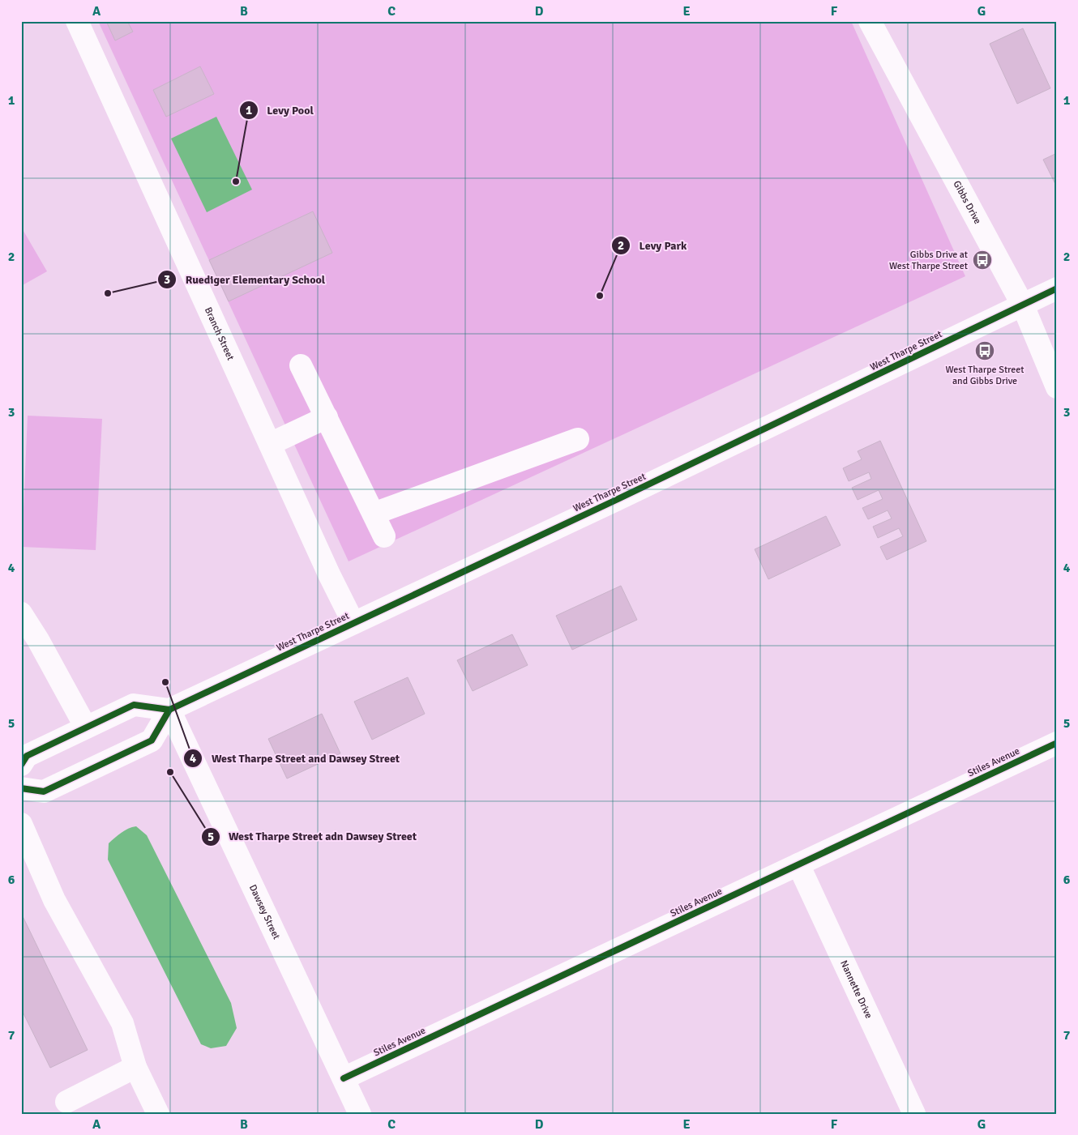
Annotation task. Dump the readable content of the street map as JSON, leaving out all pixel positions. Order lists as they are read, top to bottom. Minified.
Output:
{"streets":{"street":["Gibbs Drive","Branch Street","West Tharpe Street","Stiles Avenue","Dawsey Street","Nannette Drive"]},"crossings":[["Gibbs Drive","West Tharpe Street"],["Branch Street","West Tharpe Street"],["West Tharpe Street","Dawsey Street"],["Stiles Avenue","Dawsey Street"],["Stiles Avenue","Nannette Drive"]],"places":{"other":["Levy Pool","Ruediger Elementary School","Levy Park","West Tharpe Street and Dawsey Street","West Tharpe Street adn Dawsey Street"],"bus stop":["Gibbs Drive at West Tharpe Street","West Tharpe Street and Gibbs Drive"]},"grid":{"columns":["A","B","C","D","E","F","G"],"rows":["1","2","3","4","5","6","7"]}}
